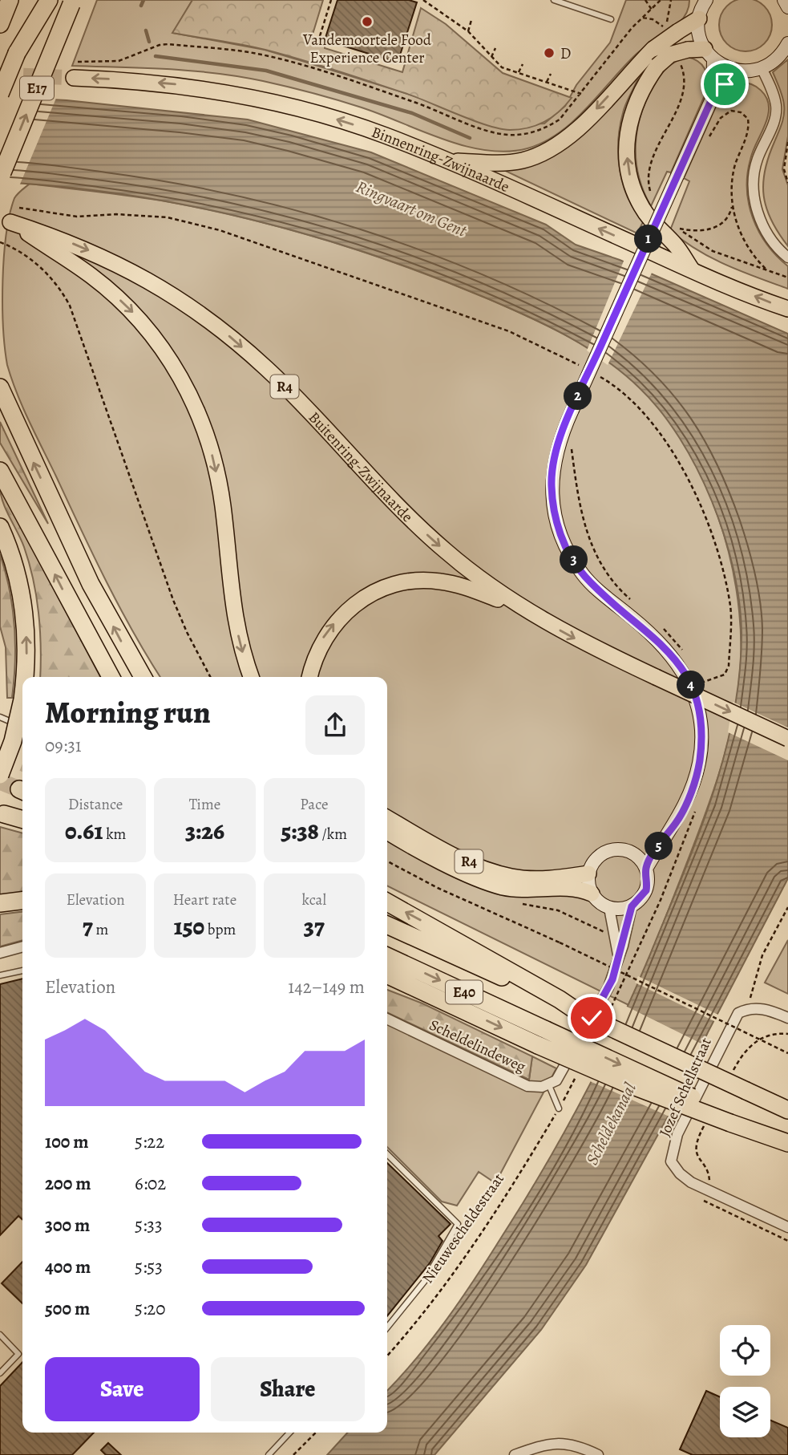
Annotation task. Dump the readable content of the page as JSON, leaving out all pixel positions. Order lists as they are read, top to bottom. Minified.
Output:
{"streets":{"highway":["E17","Binnenring-Zwijnaarde","R4","Buitenring-Zwijnaarde","E40"],"street":["Scheldelindeweg","Jozef Schellstraat"],"path":["Nieuwescheldestraat"]},"crossings":[["R4","Buitenring-Zwijnaarde"]],"one_way":["Binnenring-Zwijnaarde"],"water":["Ringvaart om Gent","Scheldekanaal"],"places":["Vandemoortele Food Experience Center","D"],"page":{"pins":["1","2","3","4","5"],"heading":["Morning run","09:31"],"stats":[["Distance","0.61 km"],["Time","3:26"],["Pace","5:38 /km"],["Elevation","7 m"],["Heart rate","150 bpm"],["kcal","37"]],"chart":["Elevation","142–149 m"],"list":[{"name":"100 m","note":"5:22"},{"name":"200 m","note":"6:02"},{"name":"300 m","note":"5:33"},{"name":"400 m","note":"5:53"},{"name":"500 m","note":"5:20"}],"buttons":["Save","Share"]}}
